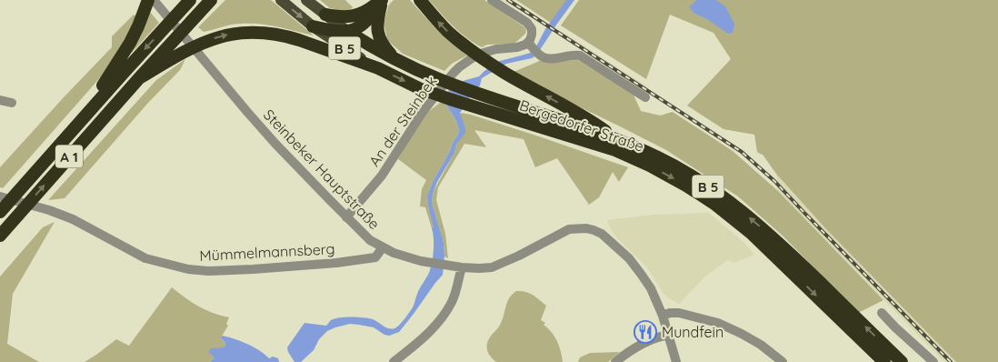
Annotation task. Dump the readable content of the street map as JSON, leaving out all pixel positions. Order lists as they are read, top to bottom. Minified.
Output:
{"streets":{"highway":["B 5","Bergedorfer Straße","A 1"],"street":["An der Steinbek","Steinbeker Hauptstraße","Mümmelmannsberg"]},"crossings":[["An der Steinbek","Steinbeker Hauptstraße"],["Steinbeker Hauptstraße","Mümmelmannsberg"]],"places":{"restaurant":["Mundfein"]}}
